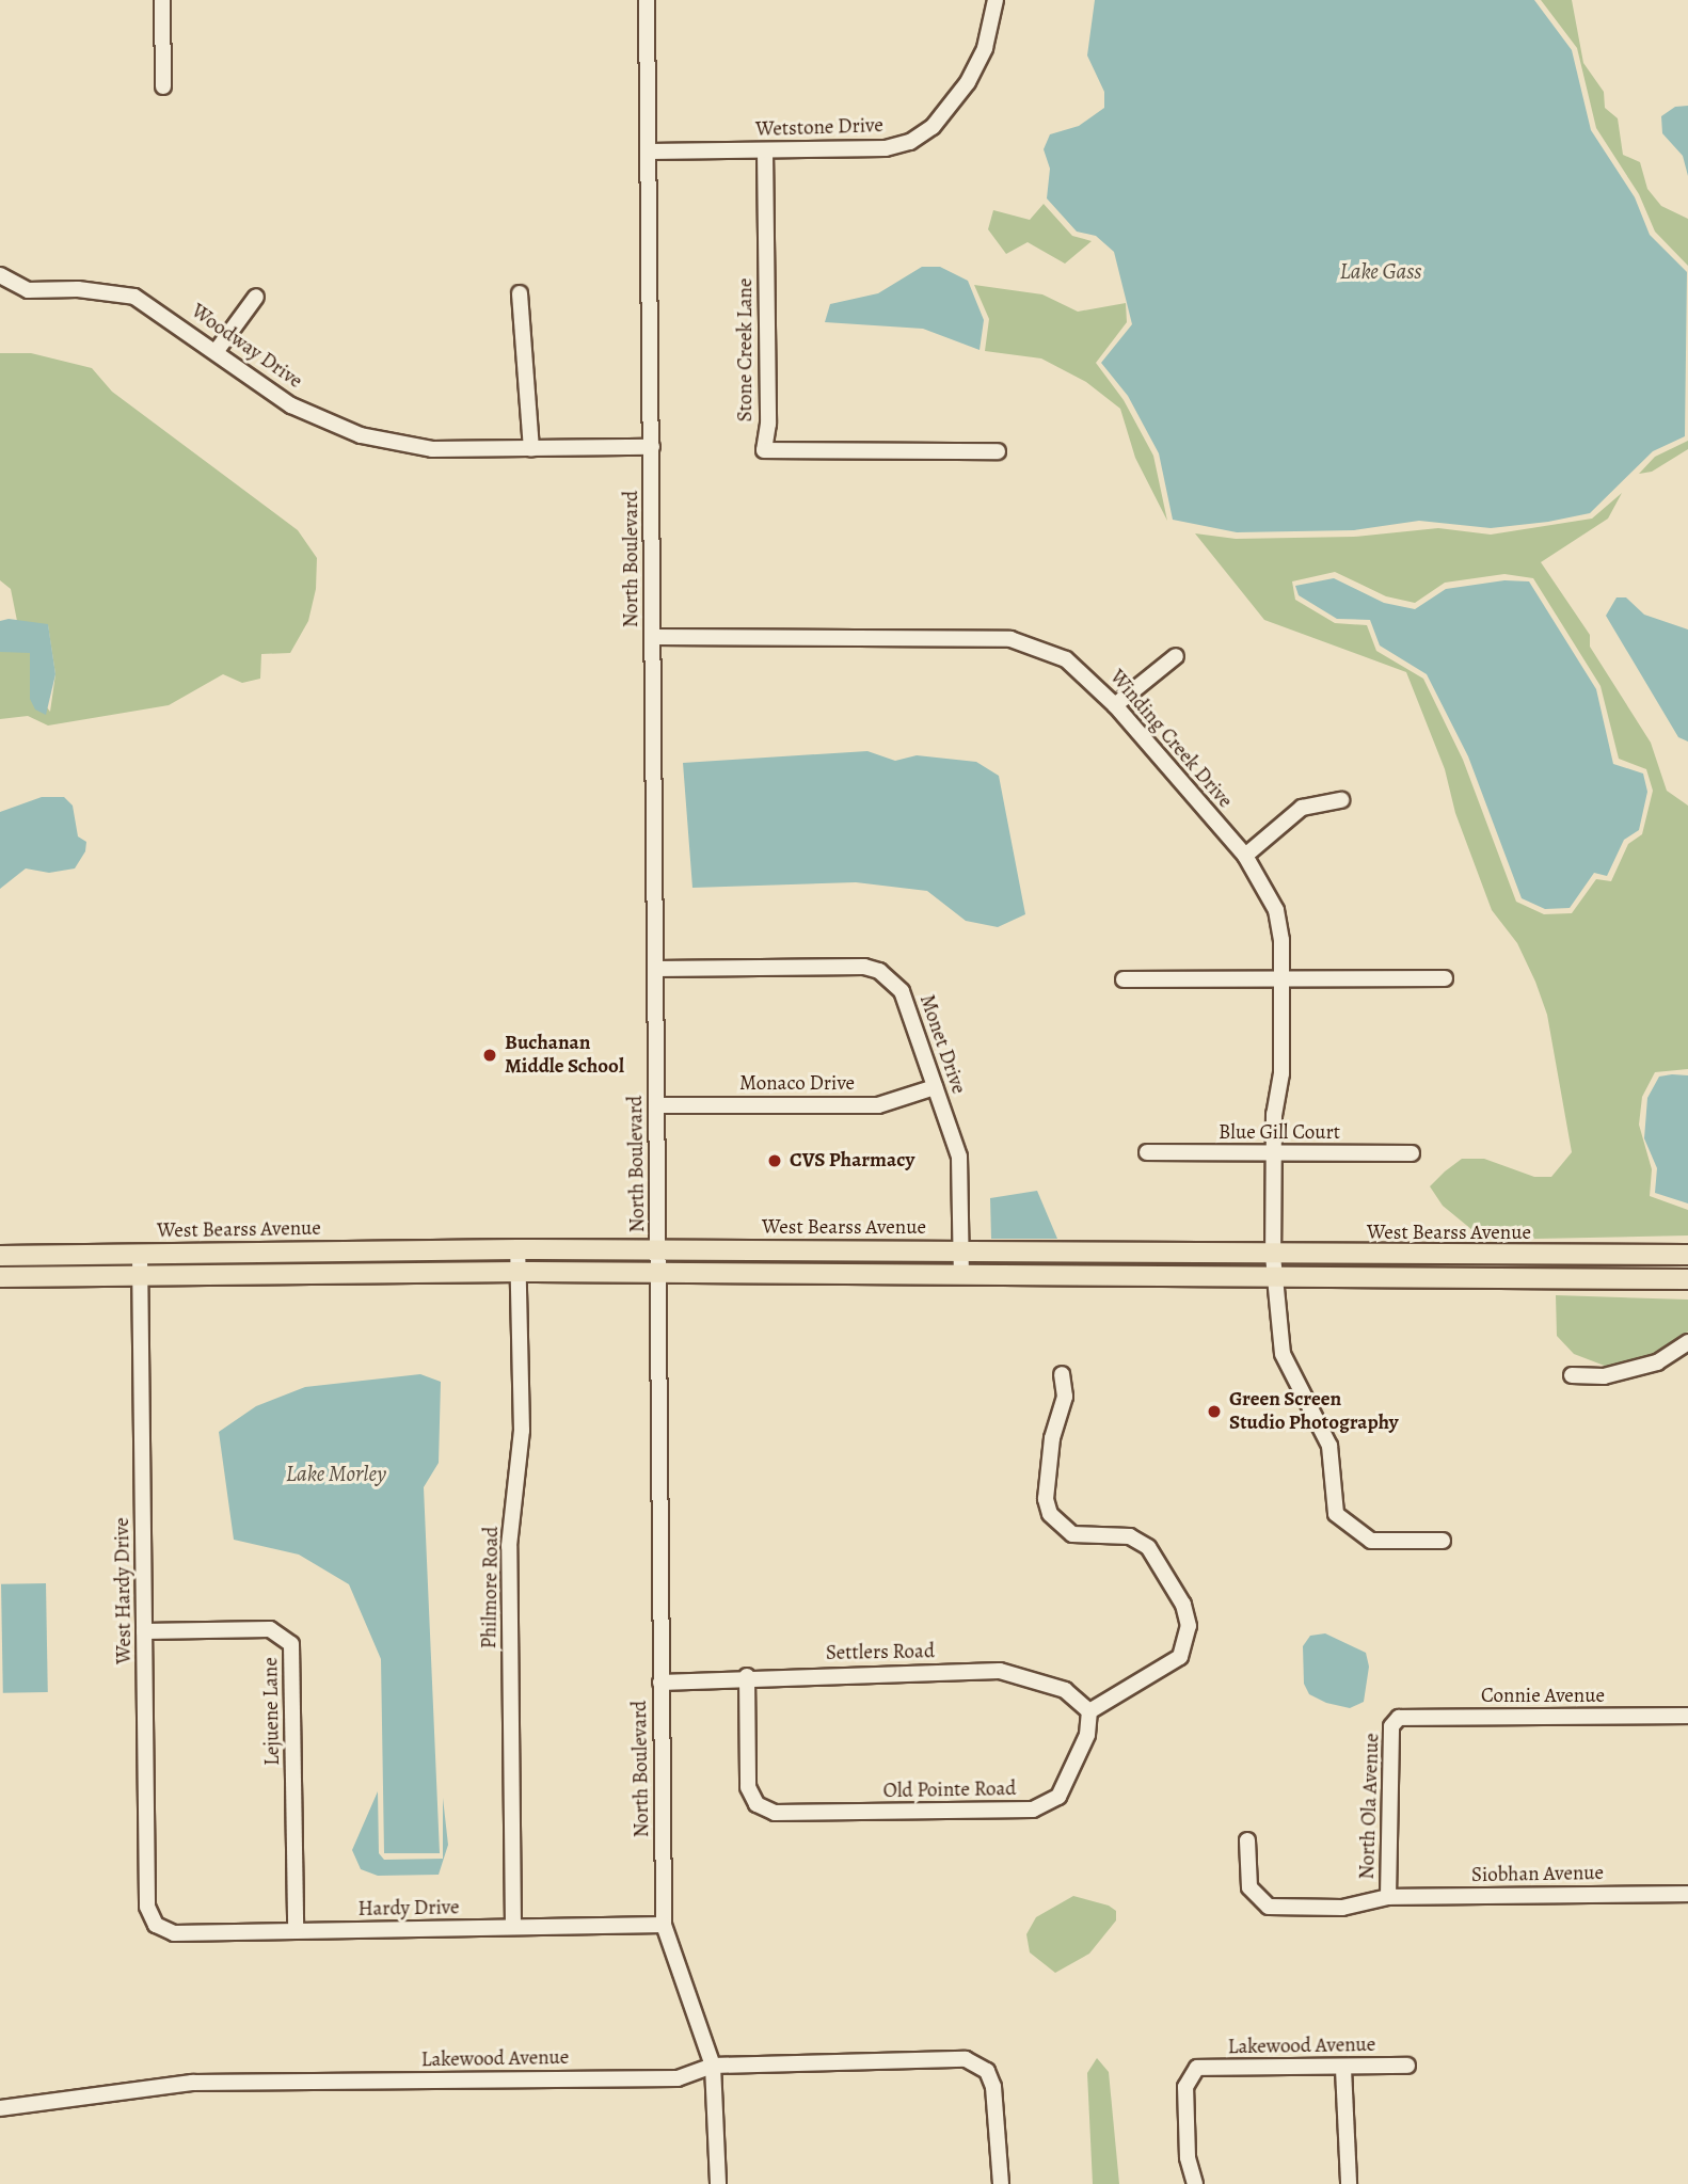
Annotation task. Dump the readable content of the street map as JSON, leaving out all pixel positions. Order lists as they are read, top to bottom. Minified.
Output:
{"streets":{"main road":["West Bearss Avenue"],"street":["Wetstone Drive","Woodway Drive","Stone Creek Lane","North Boulevard","Winding Creek Drive","Monet Drive","Monaco Drive","Blue Gill Court","Philmore Road","West Hardy Drive","Settlers Road","Connie Avenue","Lejuene Lane","Old Pointe Road","North Ola Avenue","Siobhan Avenue","Hardy Drive","Lakewood Avenue"]},"crossings":[["Wetstone Drive","Stone Creek Lane"],["Wetstone Drive","North Boulevard"],["Woodway Drive","North Boulevard"],["North Boulevard","Winding Creek Drive"],["North Boulevard","Monet Drive"],["North Boulevard","Monaco Drive"],["North Boulevard","West Bearss Avenue"],["North Boulevard","Settlers Road"],["North Boulevard","Hardy Drive"],["North Boulevard","Lakewood Avenue"],["Winding Creek Drive","Blue Gill Court"],["Winding Creek Drive","West Bearss Avenue"],["Monet Drive","Monaco Drive"],["Monet Drive","West Bearss Avenue"],["West Bearss Avenue","Philmore Road"],["West Bearss Avenue","West Hardy Drive"],["Philmore Road","Hardy Drive"],["West Hardy Drive","Lejuene Lane"],["West Hardy Drive","Hardy Drive"],["Settlers Road","Old Pointe Road"],["Connie Avenue","North Ola Avenue"],["Lejuene Lane","Hardy Drive"],["North Ola Avenue","Siobhan Avenue"]],"water":["Lake Gass","Lake Morley"],"places":["Buchanan Middle School","CVS Pharmacy","Green Screen Studio Photography"]}
